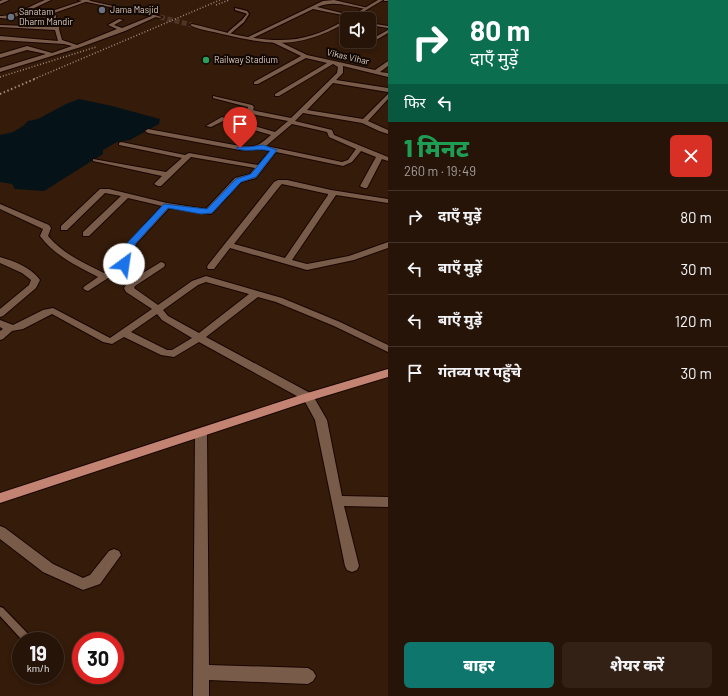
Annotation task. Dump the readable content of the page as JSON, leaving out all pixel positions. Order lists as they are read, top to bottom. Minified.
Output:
{"streets":{"street":["Vikas Vihar"]},"places":["Jama Masjid","Sanatam Dharm Mandir","Railway Stadium"],"page":{"turn":["80 m","दाएँ मुड़ें"],"then":"फिर","heading":["1 मिनट","260 m · 19:49"],"list":[{"name":"दाएँ मुड़ें","value":"80 m"},{"name":"बाएँ मुड़ें","value":"30 m"},{"name":"बाएँ मुड़ें","value":"120 m"},{"name":"गंतव्य पर पहुँचे","value":"30 m"}],"speed":"19 km/h","limit":"30","buttons":["बाहर","शेयर करें"]}}
